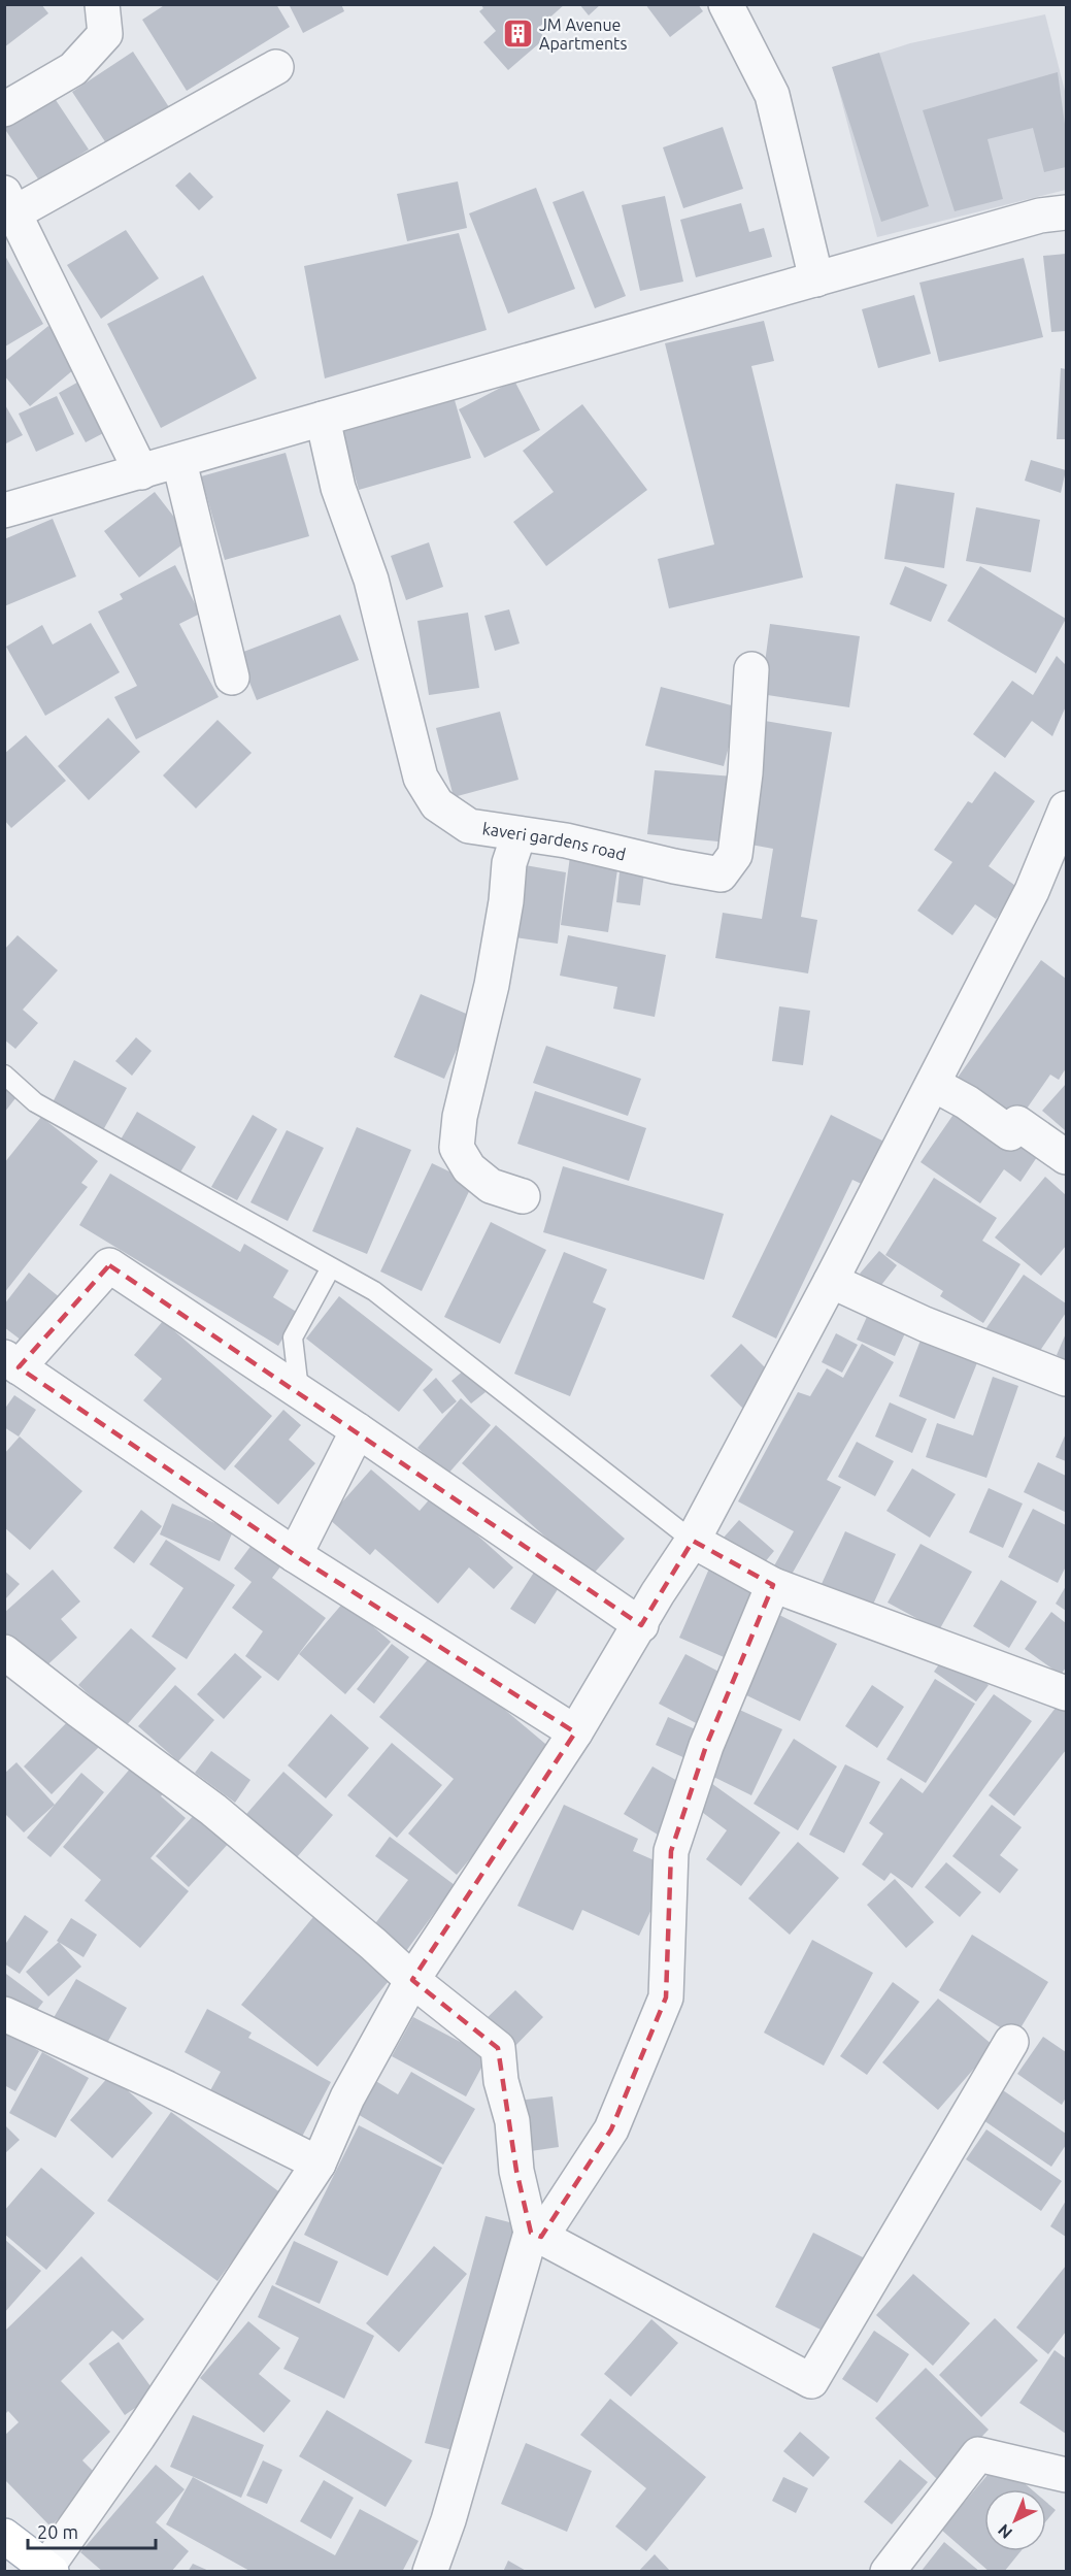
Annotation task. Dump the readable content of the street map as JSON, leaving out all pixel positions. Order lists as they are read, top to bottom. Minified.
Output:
{"streets":{"street":["kaveri gardens road"]},"places":{"building":["JM Avenue Apartments"]},"scale_bar":"20 m","north":"bottom left"}
